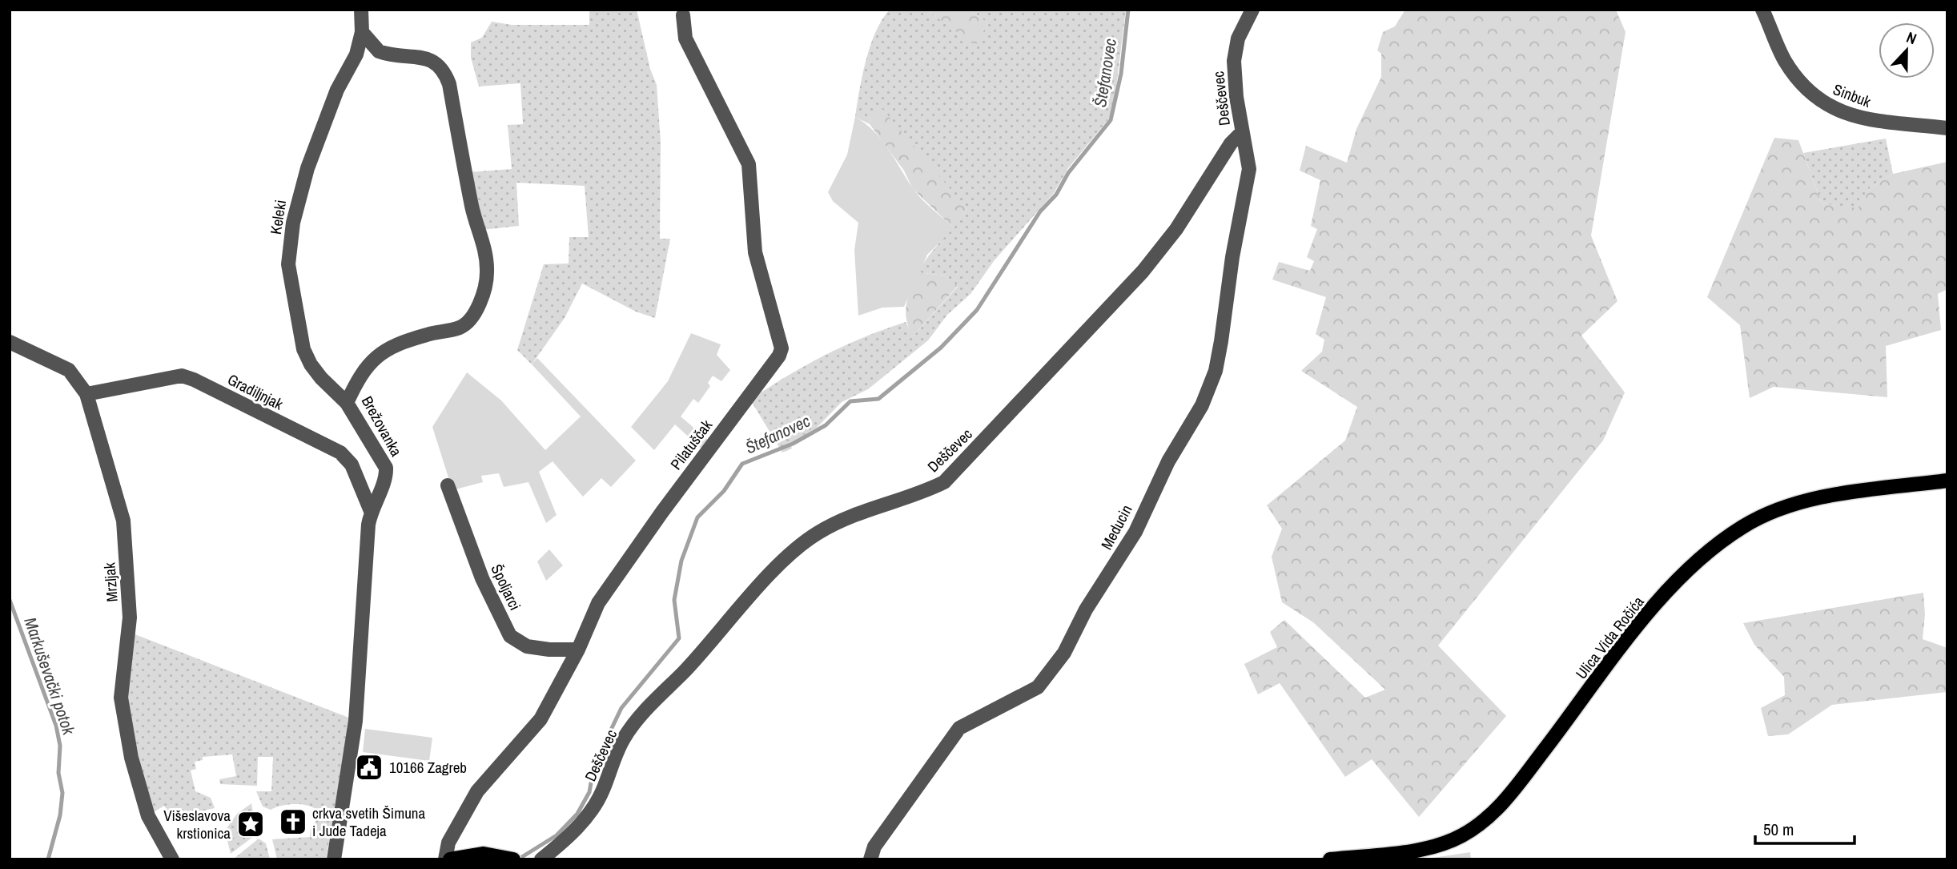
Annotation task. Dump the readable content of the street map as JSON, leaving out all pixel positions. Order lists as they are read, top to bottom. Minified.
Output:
{"streets":{"main road":["Ulica Vida Ročića"],"street":["Sinbuk","Deščevec","Keleki","Gradiljnjak","Brežovanka","Pilatuščak","Meducin","Mrzljak","Špoljarci"]},"crossings":[["Deščevec","Meducin"],["Keleki","Brežovanka"],["Gradiljnjak","Brežovanka"],["Gradiljnjak","Mrzljak"],["Pilatuščak","Špoljarci"]],"water":["Štefanovec","Markuševački potok"],"places":{"public building":["10166 Zagreb"],"church":["crkva svetih Šimuna i Jude Tadeja"],"place":["Višeslavova krstionica"]},"scale_bar":"50 m","north":"top"}
